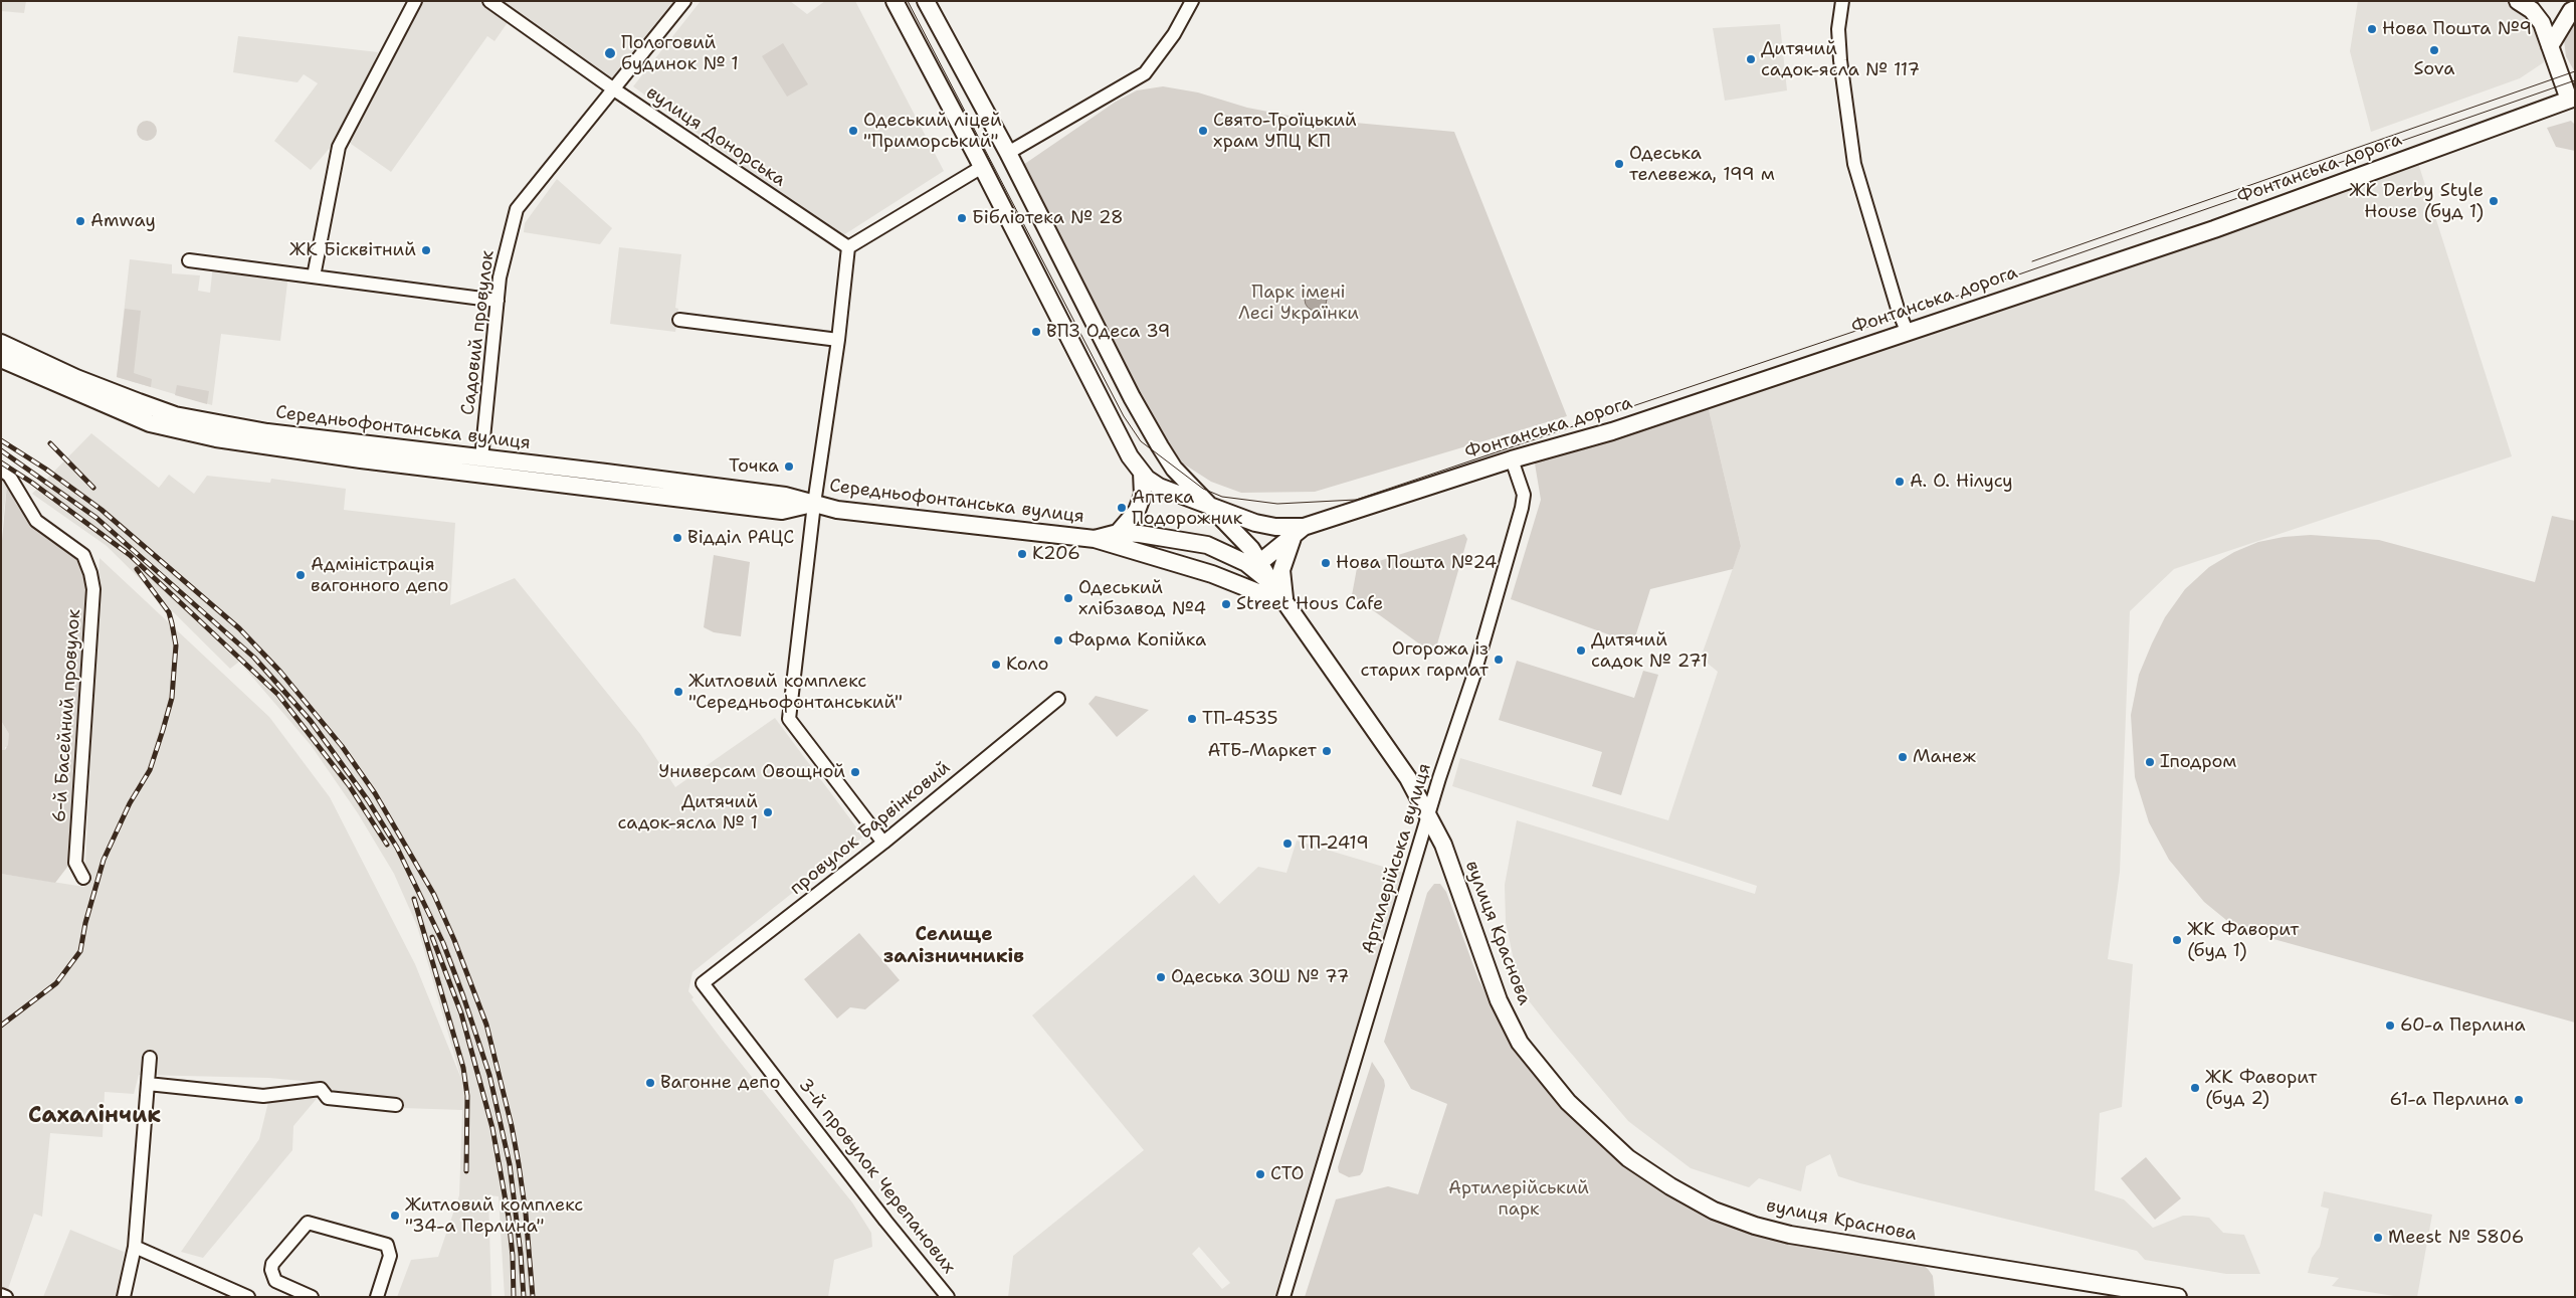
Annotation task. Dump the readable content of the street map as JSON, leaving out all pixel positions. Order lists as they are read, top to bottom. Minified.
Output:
{"streets":{"main road":["Фонтанська дорога","Середньофонтанська вулиця","вулиця Краснова"],"street":["вулиця Донорська","Садовий провулок","6-й Басейний провулок","провулок Барвінковий","Артилерійська вулиця","3-й провулок Черепанових"]},"crossings":[["вулиця Донорська","Садовий провулок"],["Фонтанська дорога","Артилерійська вулиця"],["Садовий провулок","Середньофонтанська вулиця"],["Середньофонтанська вулиця","вулиця Краснова"],["провулок Барвінковий","3-й провулок Черепанових"],["Артилерійська вулиця","вулиця Краснова"]],"districts":["Селище залізничників","Сахалінчик"],"parks":["Парк імені Лесі Українки","Артилерійський парк"],"places":["Нова Пошта №9","Sova","Пологовий будинок № 1","Дитячий садок-ясла № 117","Одеський ліцей \"Приморський\"","Свято-Троїцький храм УПЦ КП","Одеська телевежа, 199 м","ЖК Derby Style House (буд 1)","Бібліотека № 28","Amway","ЖК Бісквітний","ВПЗ Одеса 39","Точка","А. О. Нілусу","Аптека Подорожник","Відділ РАЦС","К206","Нова Пошта №24","Адміністрація вагонного депо","Одеський хлібзавод №4","Street Hous Cafe","Фарма Копійка","Дитячий садок № 271","Огорожа із старих гармат","Коло","Житловий комплекс \"Середньофонтанський\"","ТП-4535","АТБ-Маркет","Манеж","Іподром","Универсам Овощной","Дитячий садок-ясла № 1","ТП-2419","ЖК Фаворит (буд 1)","Одеська ЗОШ № 77","60-а Перлина","Вагонне депо","ЖК Фаворит (буд 2)","61-а Перлина","СТО","Житловий комплекс \"34-а Перлина\"","Meest № 5806"]}
